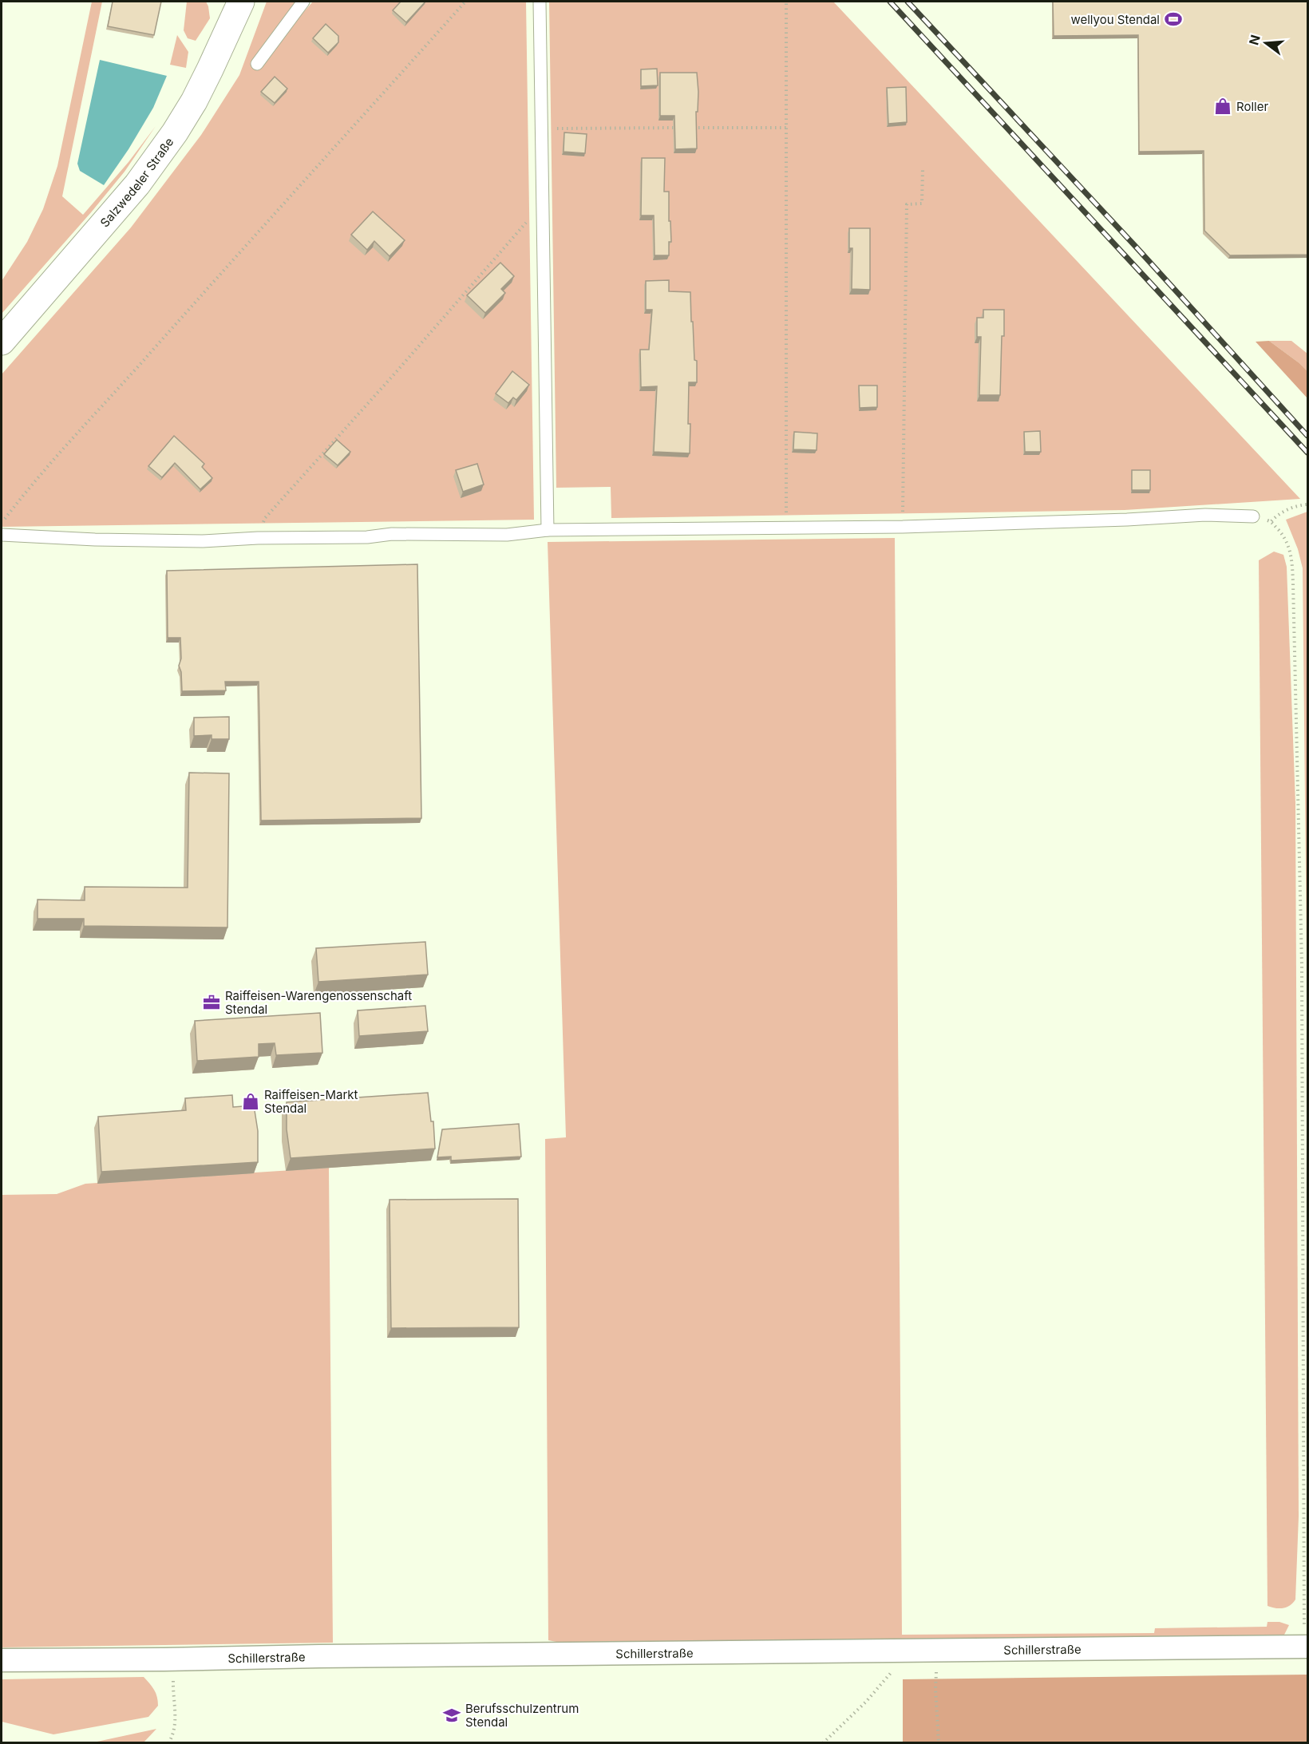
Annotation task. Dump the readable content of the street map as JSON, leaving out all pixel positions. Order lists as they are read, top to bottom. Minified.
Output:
{"streets":{"main road":["Salzwedeler Straße"],"street":["Schillerstraße"]},"places":{"sports":["wellyou Stendal"],"shop":["Roller","Raiffeisen-Markt Stendal"],"office":["Raiffeisen-Warengenossenschaft Stendal"],"school or university":["Berufsschulzentrum Stendal"]},"north":"left"}
